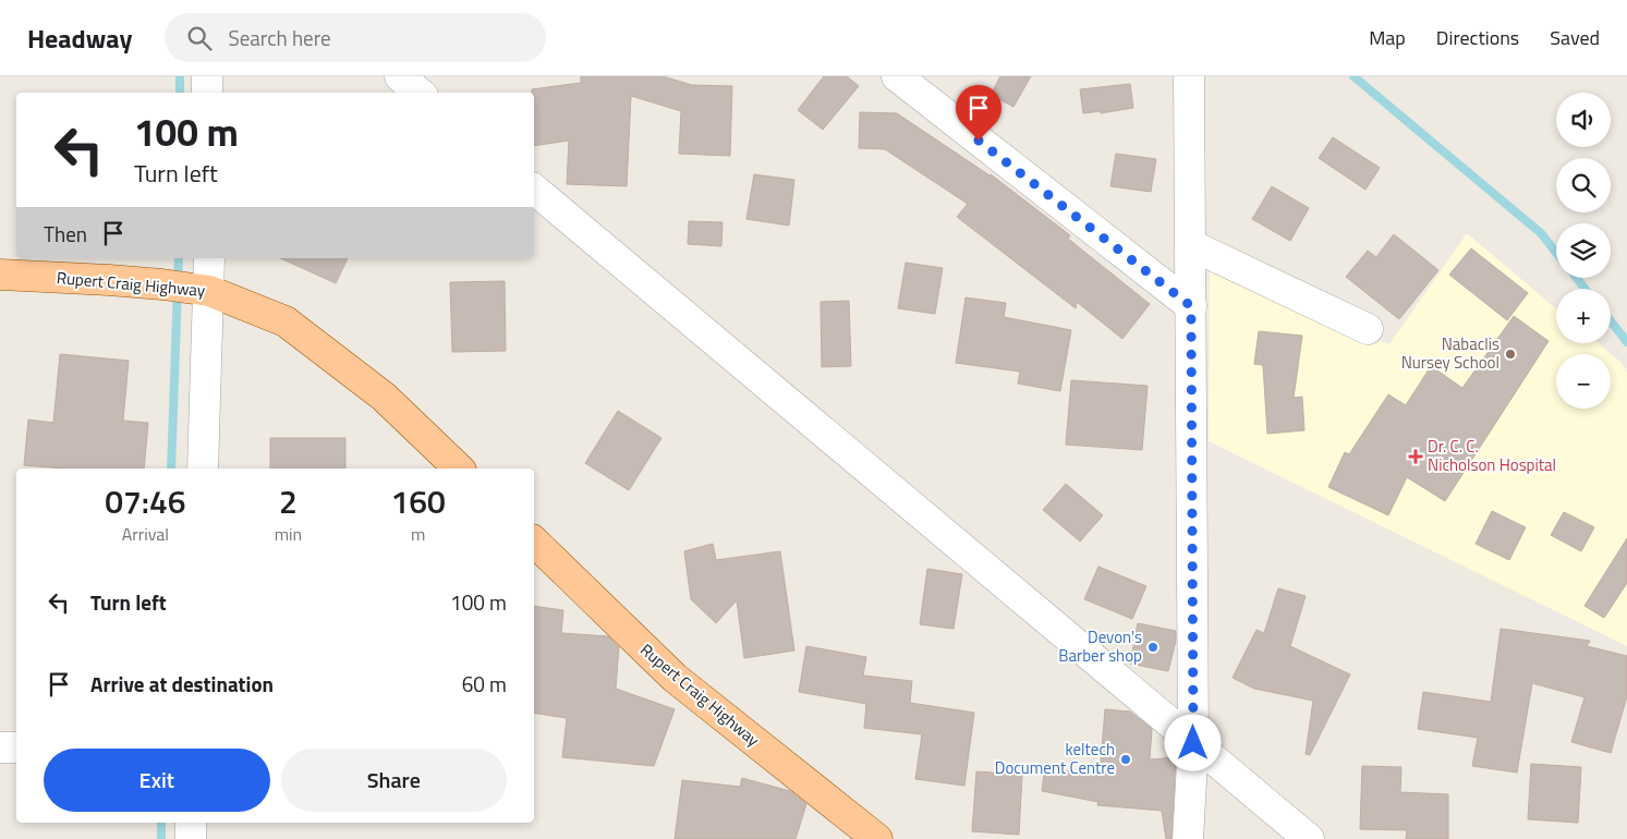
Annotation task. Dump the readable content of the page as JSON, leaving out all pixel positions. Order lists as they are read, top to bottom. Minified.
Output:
{"streets":{"main road":["Rupert Craig Highway"]},"places":{"other":["Nabaclis Nursey School","Devon's Barber shop","keltech Document Centre"],"health":["Dr. C. C. Nicholson Hospital"]},"page":{"header":"Headway","search":"Search here","nav":["Map","Directions","Saved"],"map_buttons":["+","−"],"turn":["100 m","Turn left"],"then":"Then","eta":["07:46","Arrival","2","min","160","m"],"list":[{"name":"Turn left","value":"100 m"},{"name":"Arrive at destination","value":"60 m"}],"buttons":["Exit","Share"]}}
